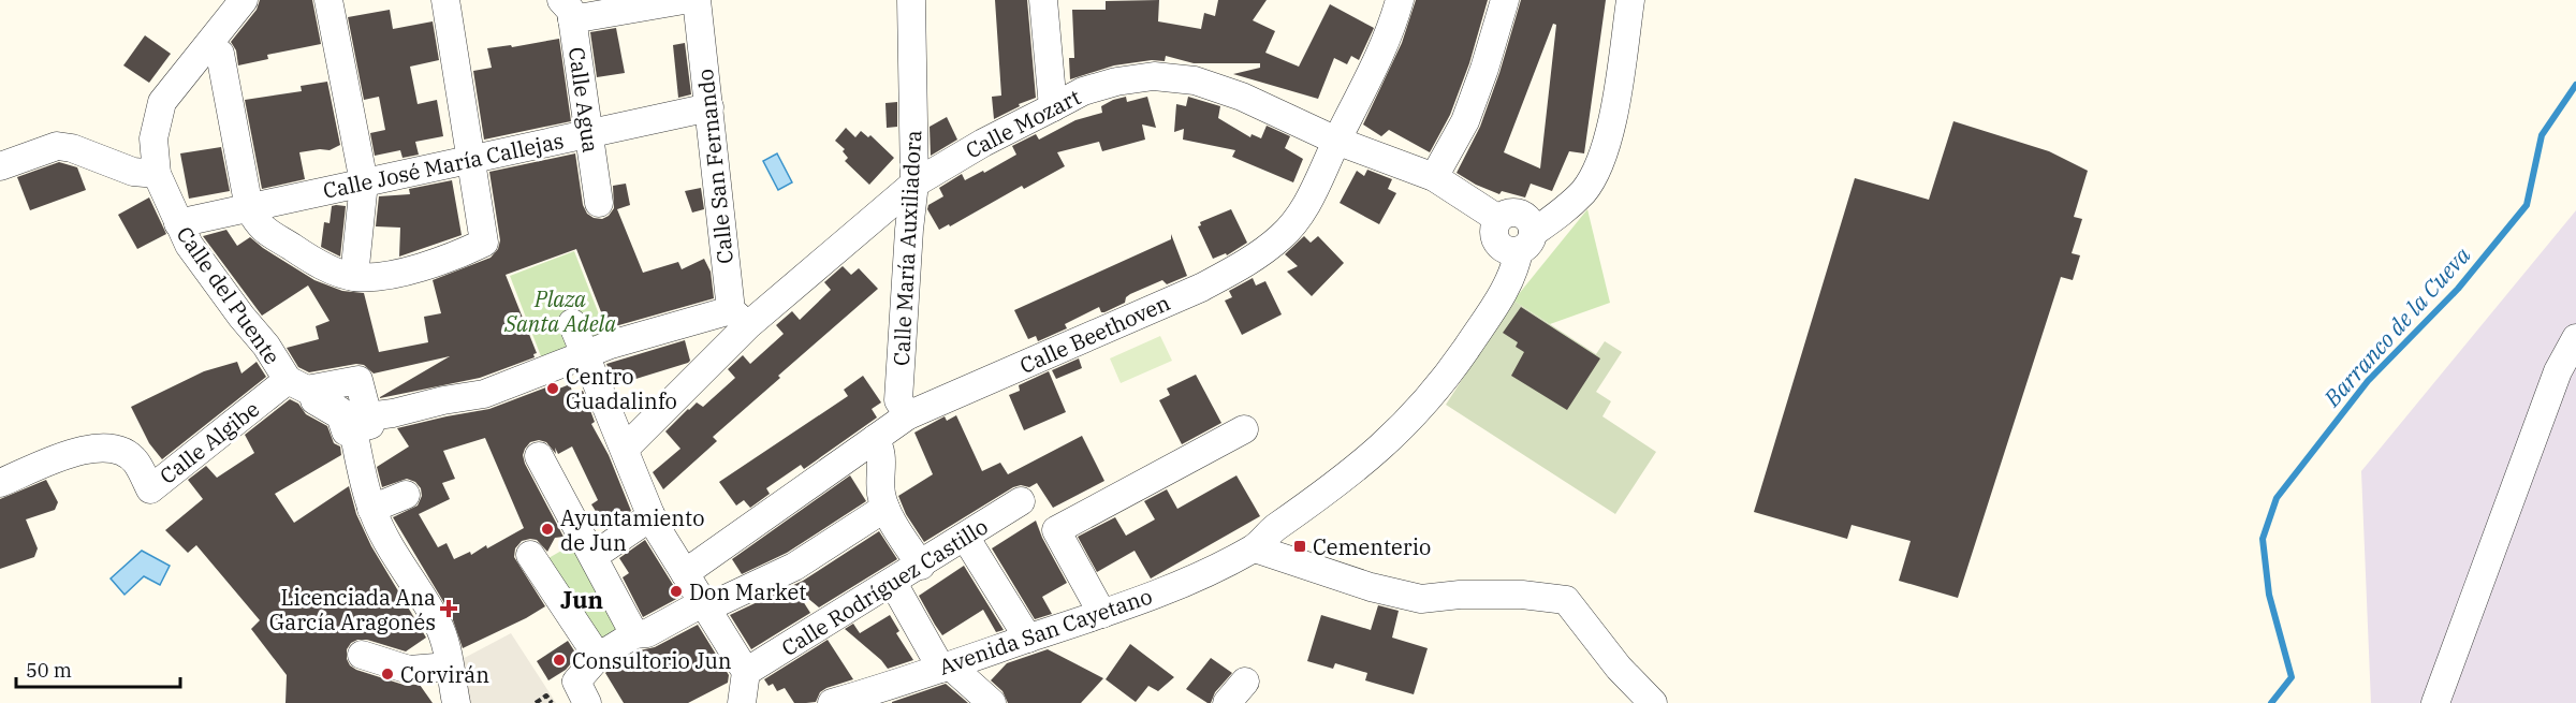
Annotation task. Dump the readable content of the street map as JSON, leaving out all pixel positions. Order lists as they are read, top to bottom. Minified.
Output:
{"streets":{"street":["Calle Agua","Calle Mozart","Calle José María Callejas","Calle San Fernando","Calle María Auxiliadora","Calle del Puente","Calle Beethoven","Calle Algibe","Calle Rodríguez Castillo","Avenida San Cayetano"]},"crossings":[["Calle Agua","Calle José María Callejas"],["Calle Mozart","Calle San Fernando"],["Calle Mozart","Calle María Auxiliadora"],["Calle Mozart","Calle Beethoven"],["Calle Mozart","Avenida San Cayetano"],["Calle José María Callejas","Calle San Fernando"],["Calle José María Callejas","Calle del Puente"],["Calle María Auxiliadora","Calle Beethoven"],["Calle del Puente","Calle Algibe"]],"districts":["Jun"],"water":["Barranco de la Cueva"],"parks":["Plaza Santa Adela"],"places":{"other":["Centro Guadalinfo","Ayuntamiento de Jun","Don Market","Consultorio Jun","Corvirán"],"transit":["Cementerio"],"health":["Licenciada Ana García Aragonés"]},"scale_bar":"50 m"}
